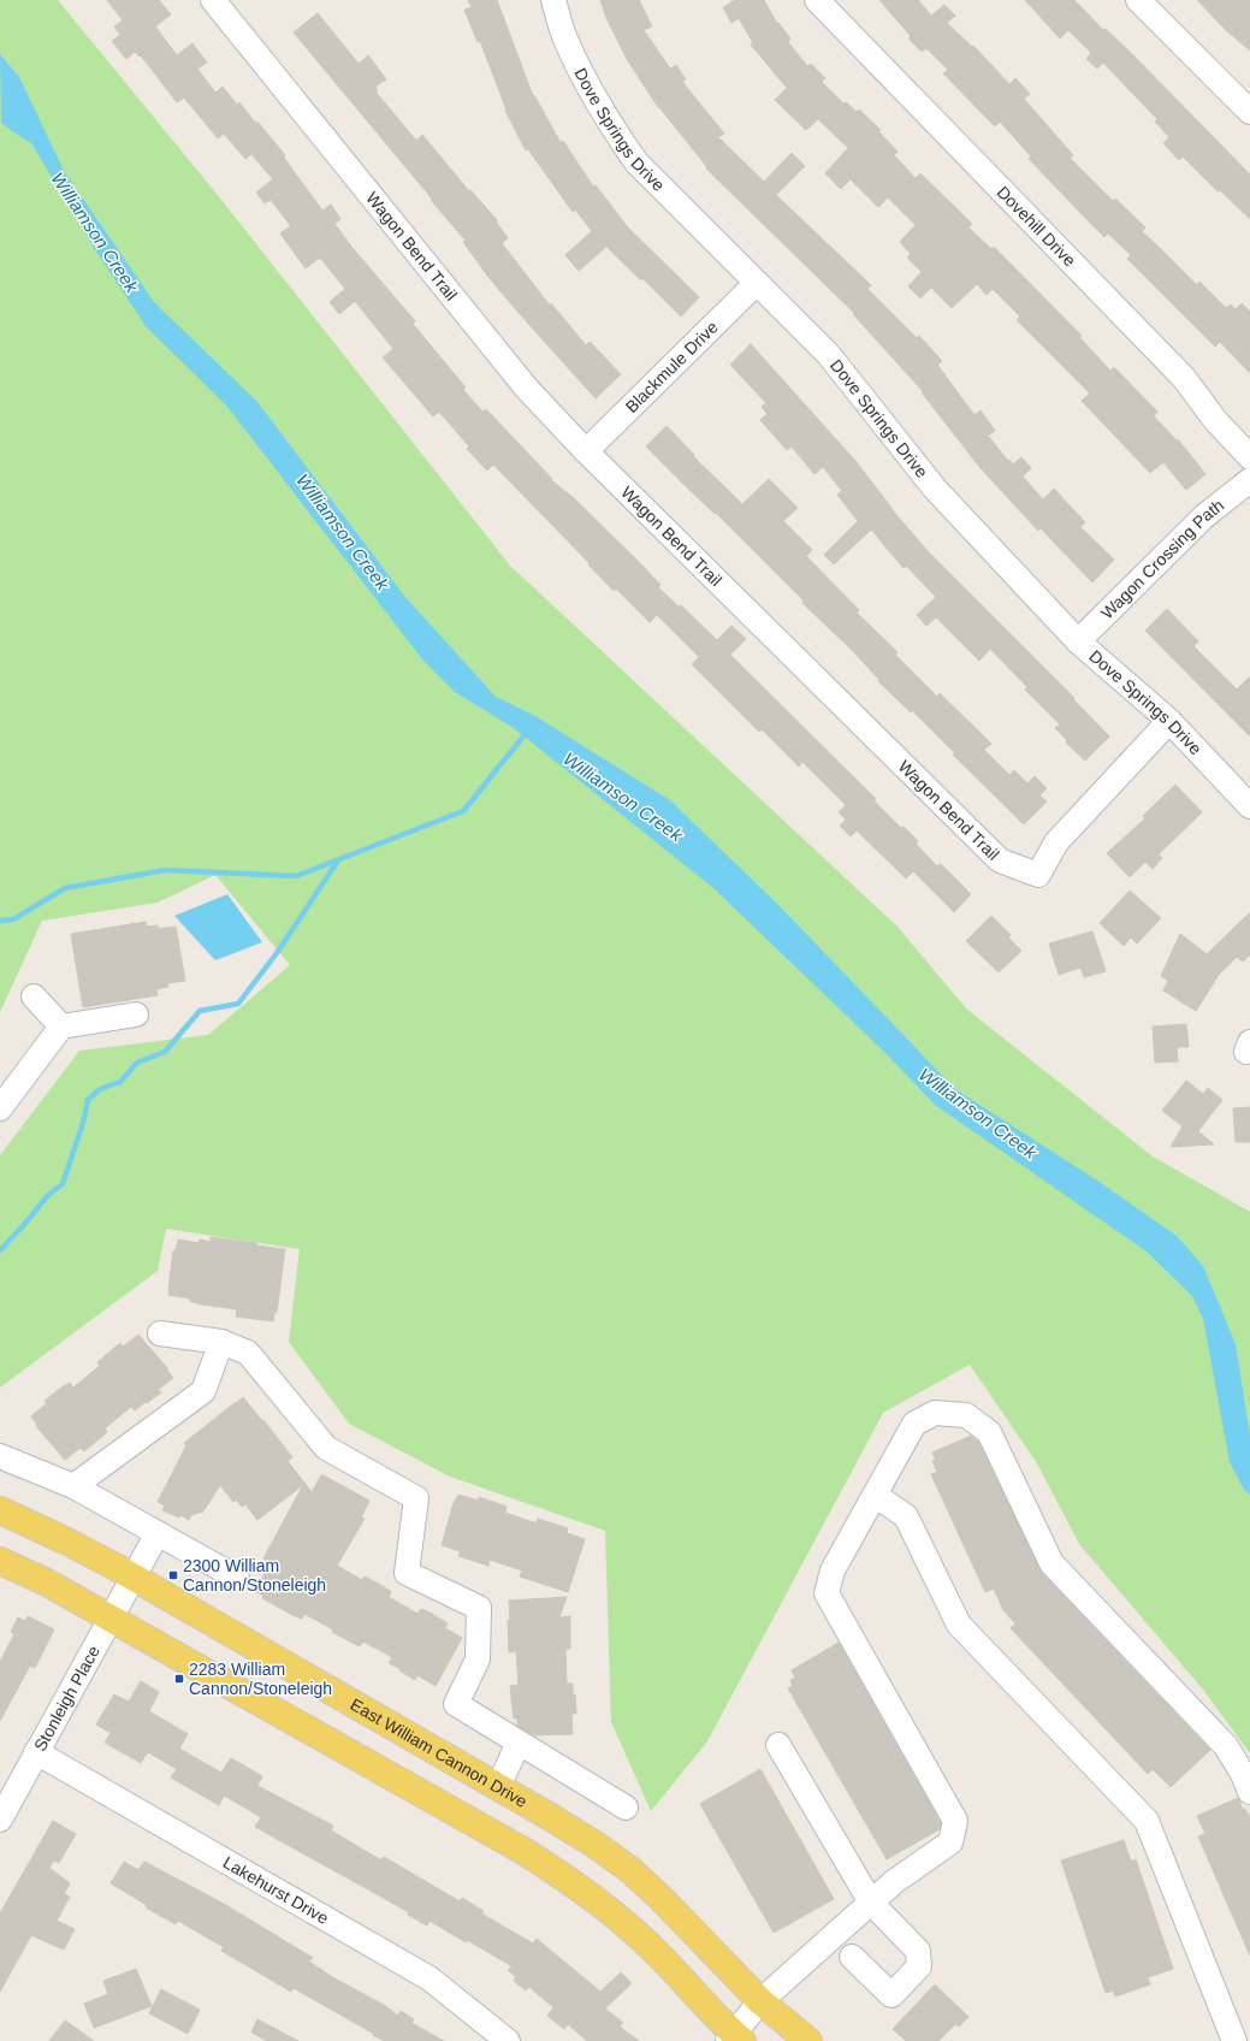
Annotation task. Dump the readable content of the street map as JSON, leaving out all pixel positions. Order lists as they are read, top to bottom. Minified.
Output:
{"streets":{"main road":["East William Cannon Drive"],"street":["Dove Springs Drive","Dovehill Drive","Wagon Bend Trail","Blackmule Drive","Wagon Crossing Path","Stonleigh Place","Lakehurst Drive"]},"crossings":[["Dove Springs Drive","Wagon Bend Trail"],["Dove Springs Drive","Blackmule Drive"],["Dove Springs Drive","Wagon Crossing Path"],["Wagon Bend Trail","Blackmule Drive"],["Stonleigh Place","East William Cannon Drive"],["Stonleigh Place","Lakehurst Drive"]],"water":["Williamson Creek"],"places":{"transit":["2300 William Cannon/Stoneleigh","2283 William Cannon/Stoneleigh"]}}
